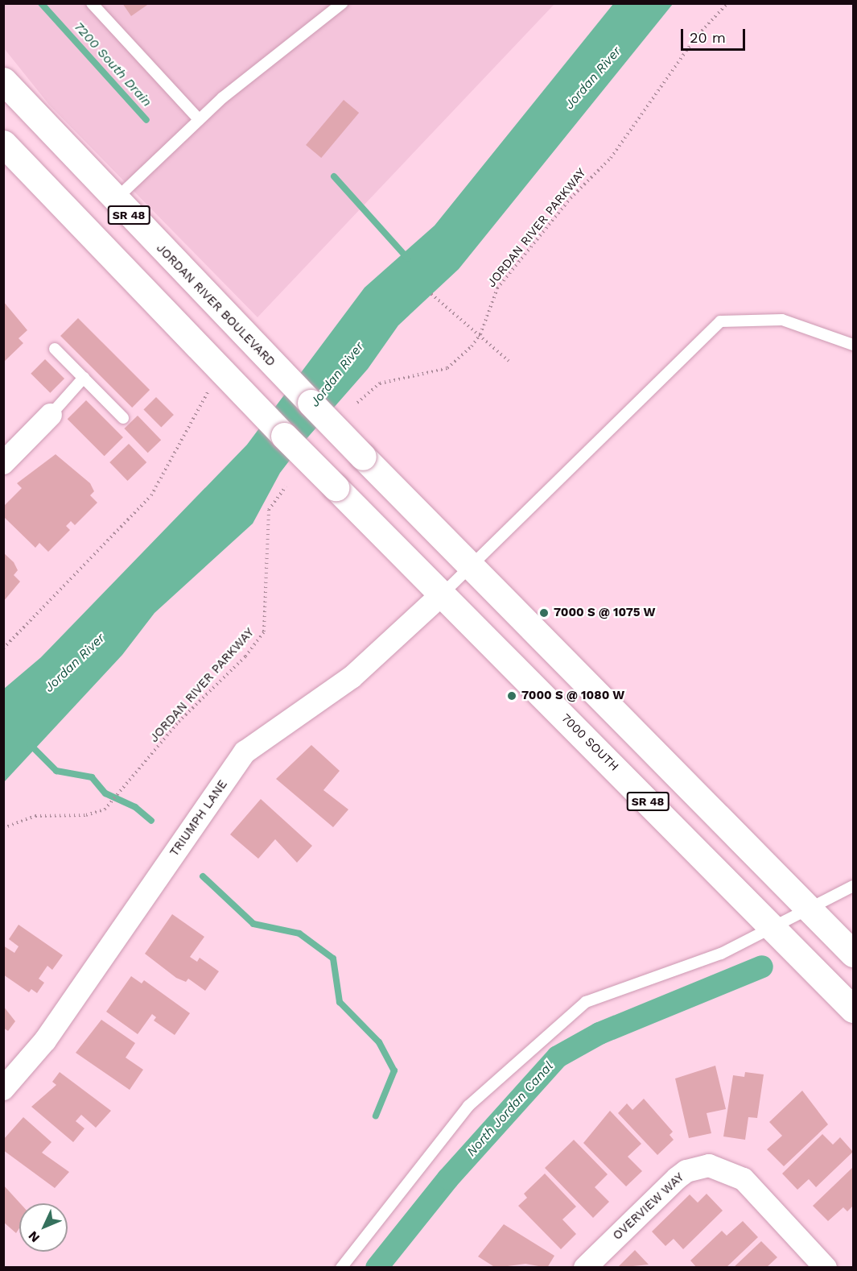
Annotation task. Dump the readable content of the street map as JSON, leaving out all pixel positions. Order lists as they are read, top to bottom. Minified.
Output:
{"streets":{"main road":["SR 48","JORDAN RIVER BOULEVARD","7000 SOUTH"],"street":["TRIUMPH LANE","OVERVIEW WAY"],"path":["JORDAN RIVER PARKWAY"]},"crossings":[["SR 48","JORDAN RIVER BOULEVARD"],["SR 48","7000 SOUTH"],["7000 SOUTH","TRIUMPH LANE"]],"water":["7200 South Drain","Jordan River","North Jordan Canal"],"places":["7000 S @ 1075 W","7000 S @ 1080 W"],"scale_bar":"20 m","north":"bottom left"}
